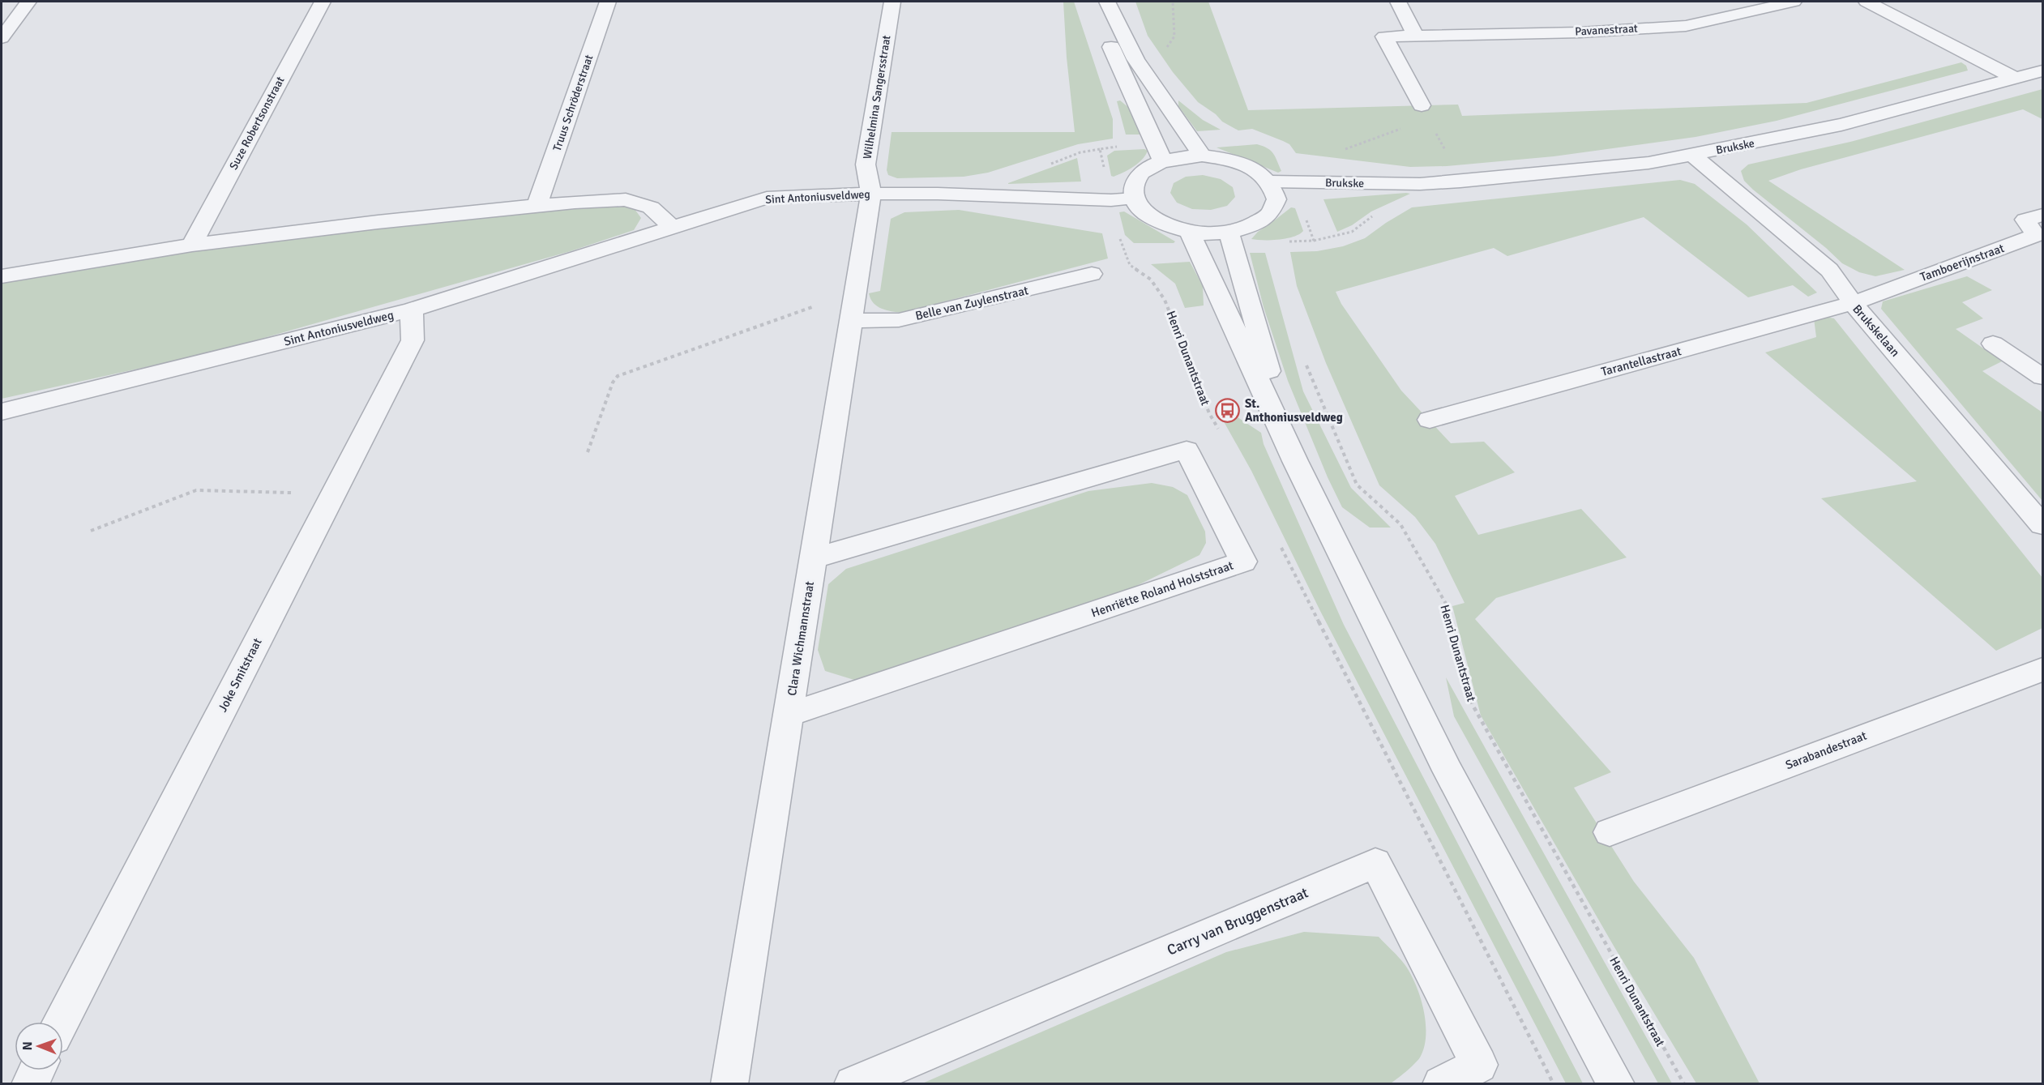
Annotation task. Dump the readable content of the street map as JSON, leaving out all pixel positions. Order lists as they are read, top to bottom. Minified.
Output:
{"streets":{"street":["Pavanestraat","Wilhelmina Sangersstraat","Truus Schröderstraat","Suze Robertsonstraat","Brukske","Sint Antoniusveldweg","Tamboerijnstraat","Belle van Zuylenstraat","Brukskelaan","Tarantellastraat","Henriëtte Roland Holststraat","Clara Wichmannstraat","Joke Smitstraat","Sarabandestraat","Carry van Bruggenstraat"],"path":["Henri Dunantstraat"]},"crossings":[["Wilhelmina Sangersstraat","Sint Antoniusveldweg"],["Wilhelmina Sangersstraat","Clara Wichmannstraat"],["Brukske","Brukskelaan"],["Sint Antoniusveldweg","Clara Wichmannstraat"],["Sint Antoniusveldweg","Joke Smitstraat"],["Tamboerijnstraat","Brukskelaan"],["Tamboerijnstraat","Tarantellastraat"],["Belle van Zuylenstraat","Clara Wichmannstraat"],["Brukskelaan","Tarantellastraat"],["Henriëtte Roland Holststraat","Clara Wichmannstraat"]],"places":{"bus stop":["St. Anthoniusveldweg"]},"north":"left"}
